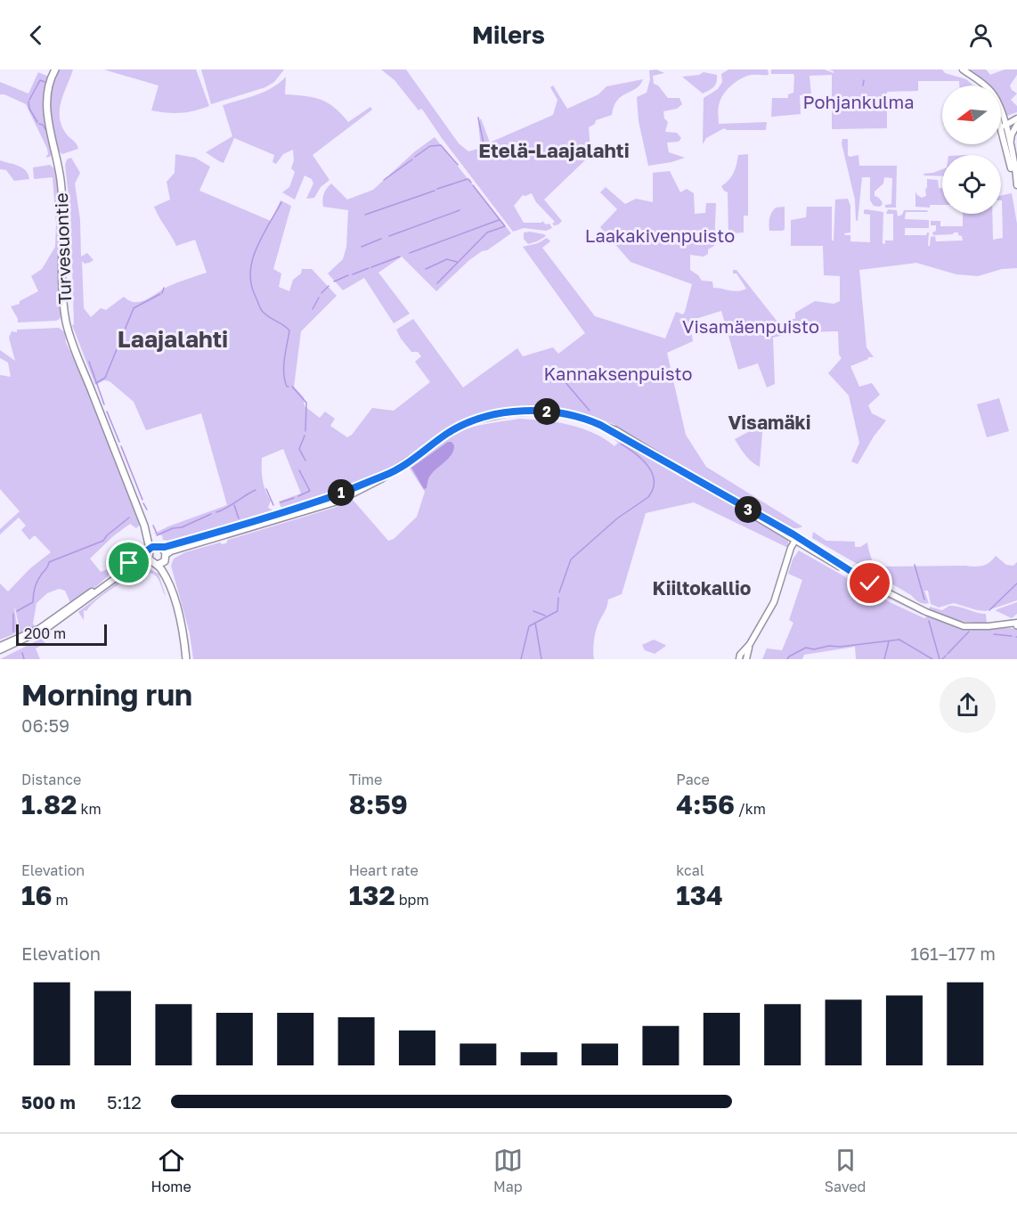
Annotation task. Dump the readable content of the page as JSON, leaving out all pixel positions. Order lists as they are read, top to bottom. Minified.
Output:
{"streets":{"main road":["Turvesuontie"]},"districts":["Etelä-Laajalahti","Laajalahti","Visamäki","Kiiltokallio"],"parks":["Pohjankulma","Laakakivenpuisto","Visamäenpuisto","Kannaksenpuisto"],"scale_bar":"200 m","north":"left","page":{"header":"Milers","pins":["2","1","3"],"scale":"200 m","heading":["Morning run","06:59"],"stats":[["Distance","1.82 km"],["Time","8:59"],["Pace","4:56 /km"],["Elevation","16 m"],["Heart rate","132 bpm"],["kcal","134"]],"chart":["Elevation","161–177 m"],"list":[{"name":"500 m","note":"5:12"}],"tabs":["Home","Map","Saved"]}}
